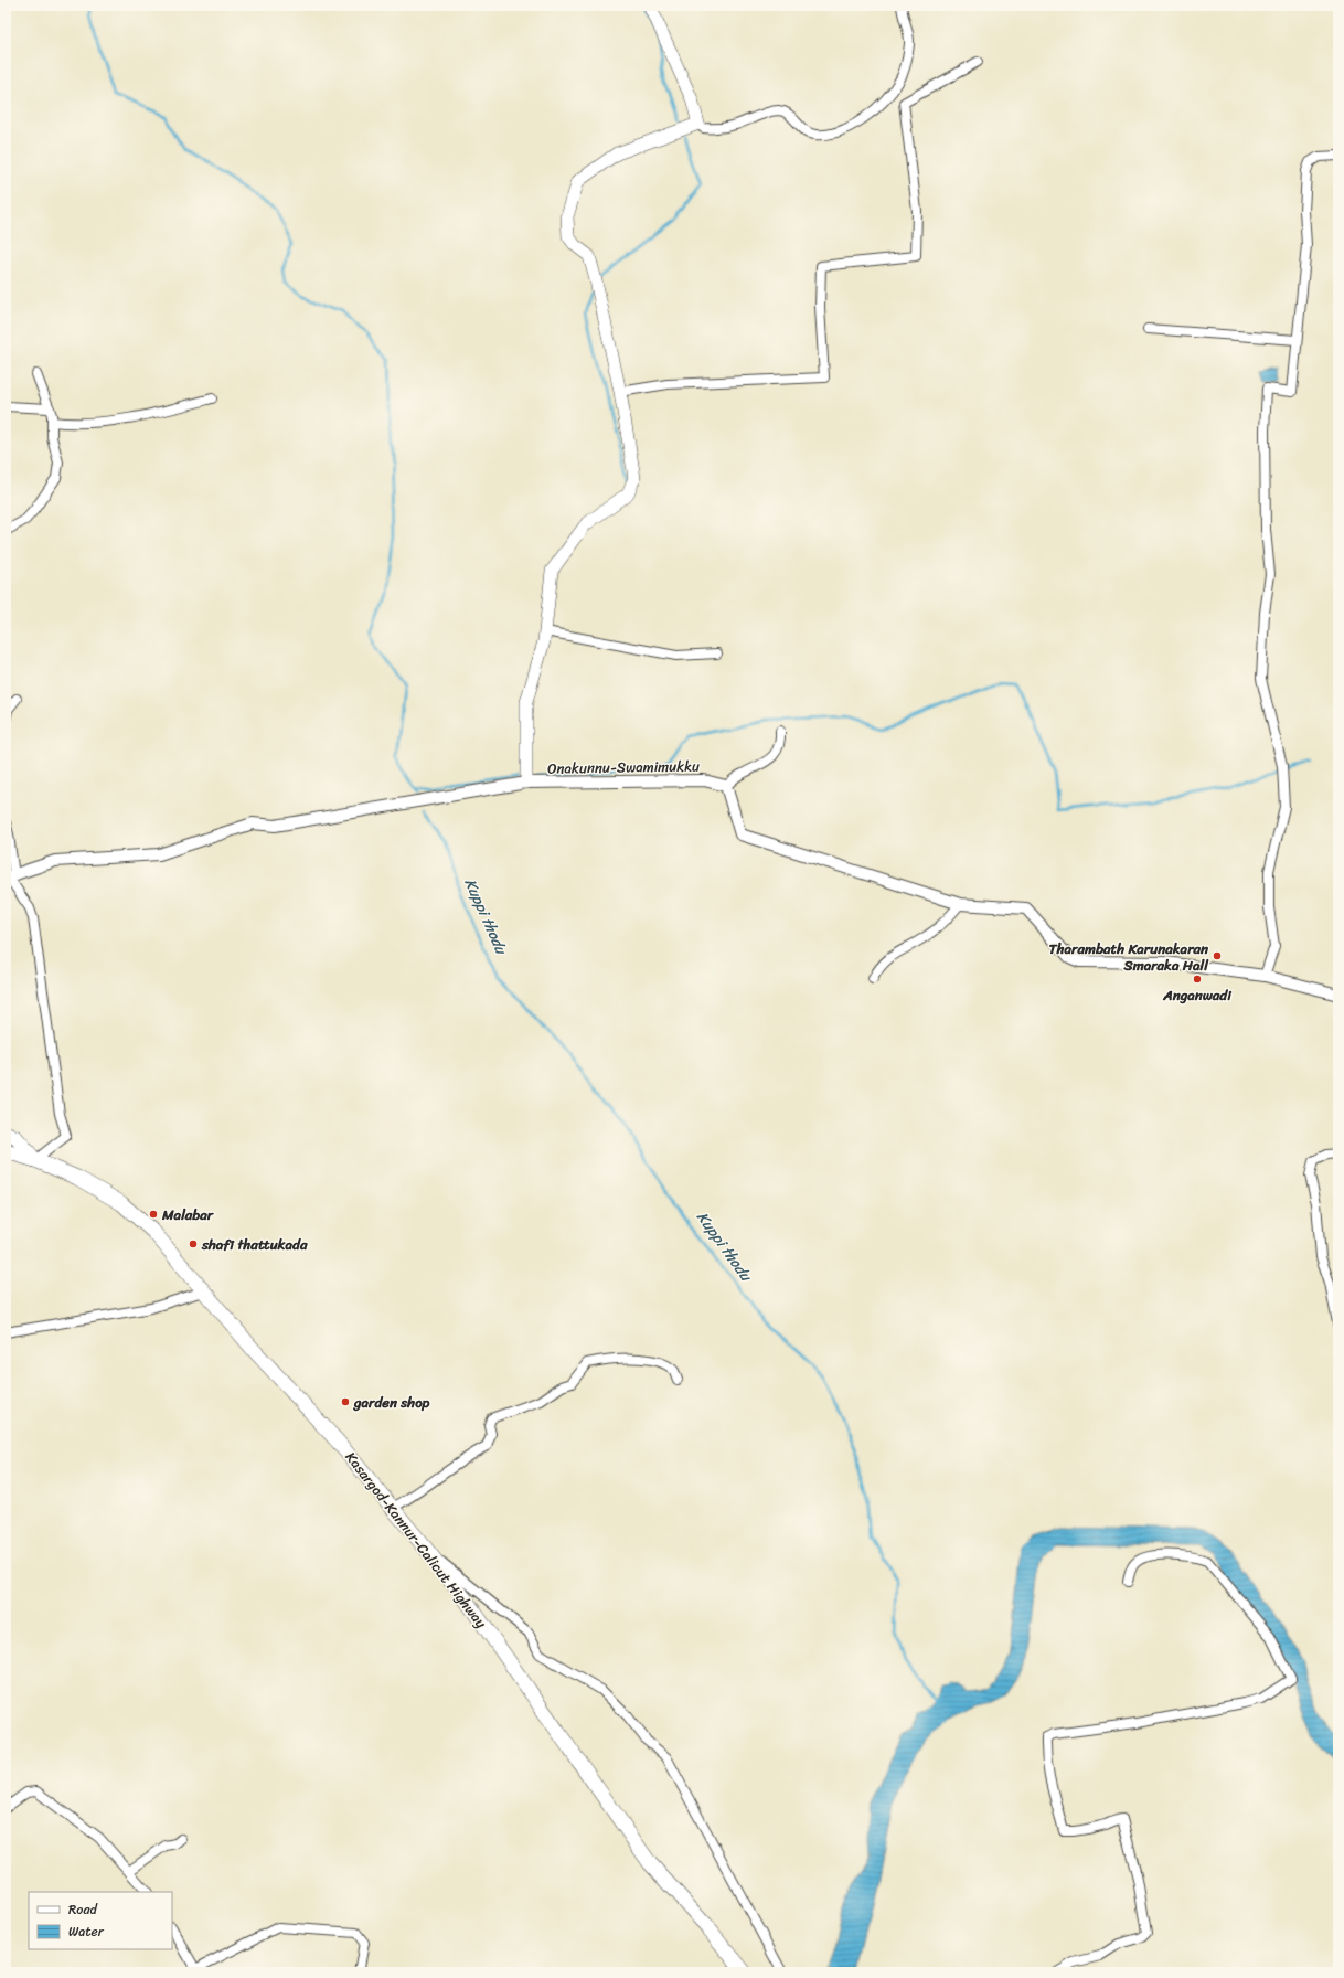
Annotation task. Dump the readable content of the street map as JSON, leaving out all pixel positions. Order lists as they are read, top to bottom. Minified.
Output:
{"streets":{"highway":["Kasargod-Kannur-Calicut Highway"],"street":["Onakunnu-Swamimukku"]},"water":["Kuppi thodu"],"places":["Tharambath Karunakaran Smaraka Hall","Anganwadi","Malabar","shafi thattukada","garden shop"],"legend":["Road","Water"]}
